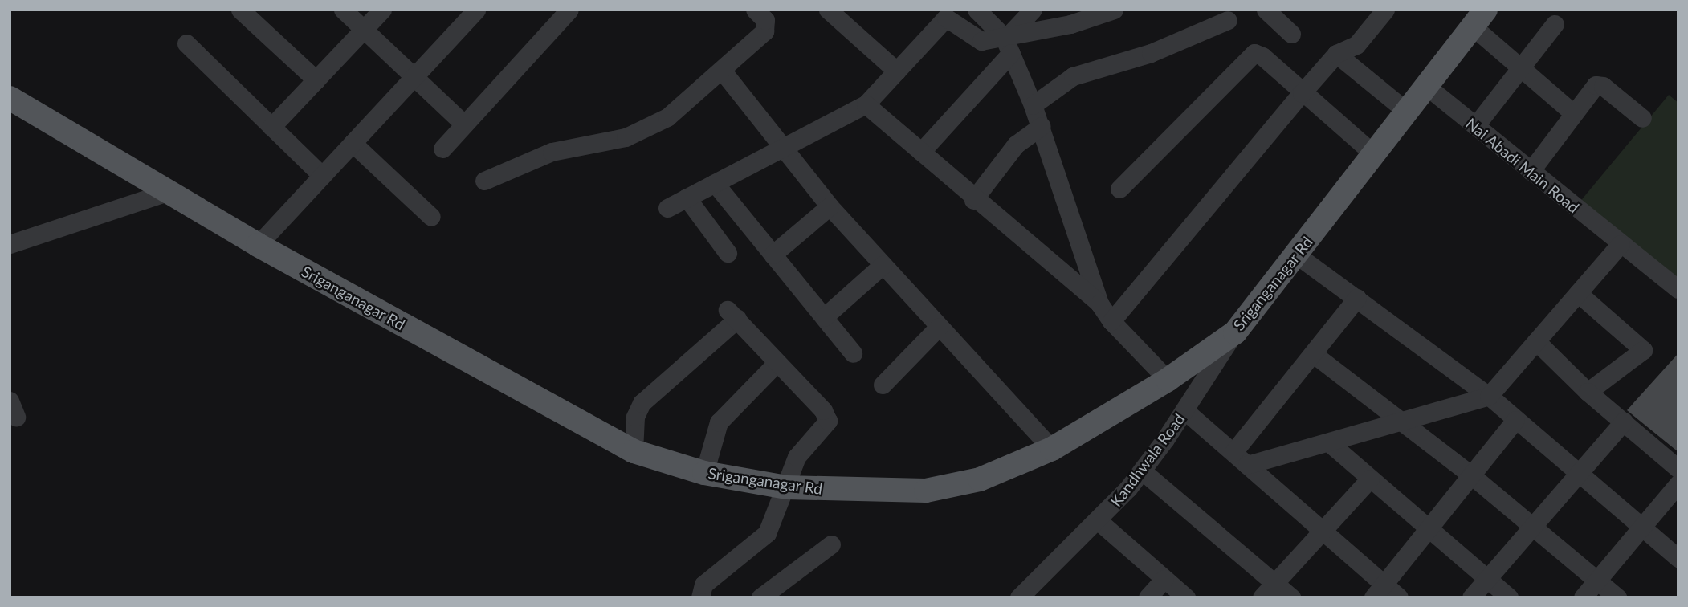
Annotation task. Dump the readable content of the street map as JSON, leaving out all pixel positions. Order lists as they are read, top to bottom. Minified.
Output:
{"streets":{"main road":["Sriganganagar Rd"],"street":["Nai Abadi Main Road","Kandhwala Road"]},"crossings":[["Nai Abadi Main Road","Sriganganagar Rd"],["Sriganganagar Rd","Kandhwala Road"]]}
